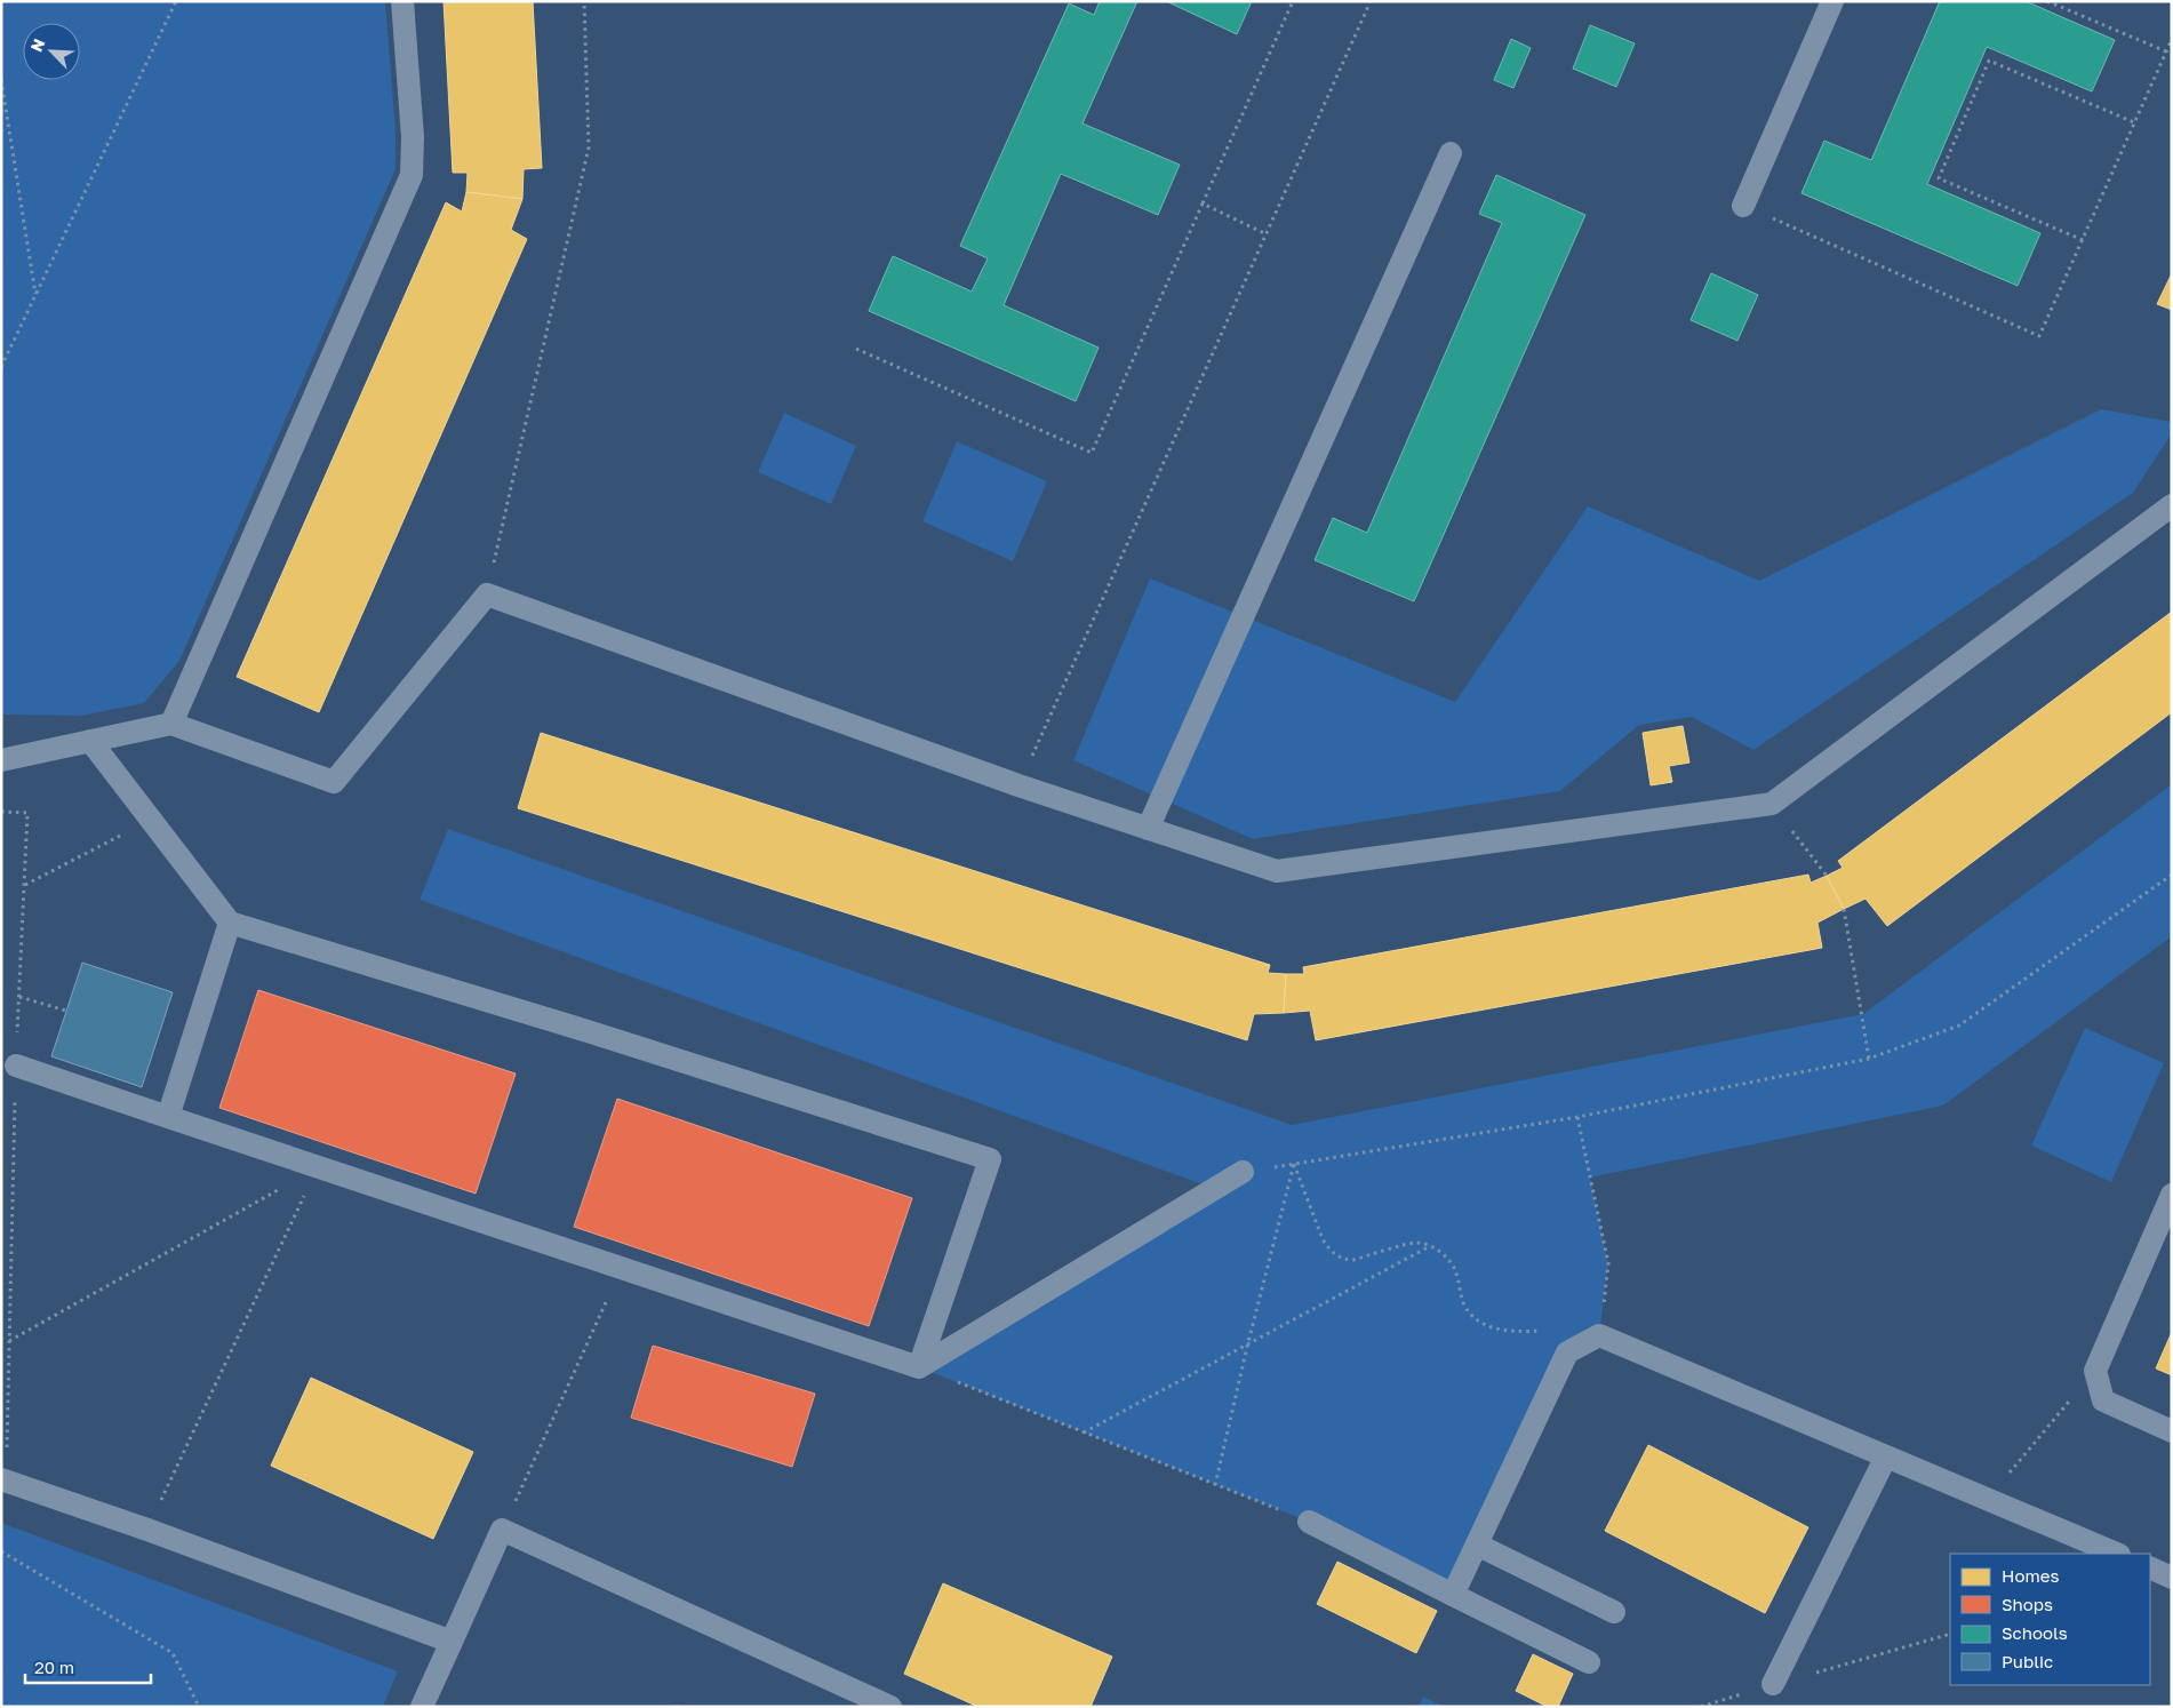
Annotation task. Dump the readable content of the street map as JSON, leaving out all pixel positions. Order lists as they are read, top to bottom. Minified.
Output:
{"legend":["Homes","Shops","Schools","Public"],"scale_bar":"20 m","north":"top left"}
